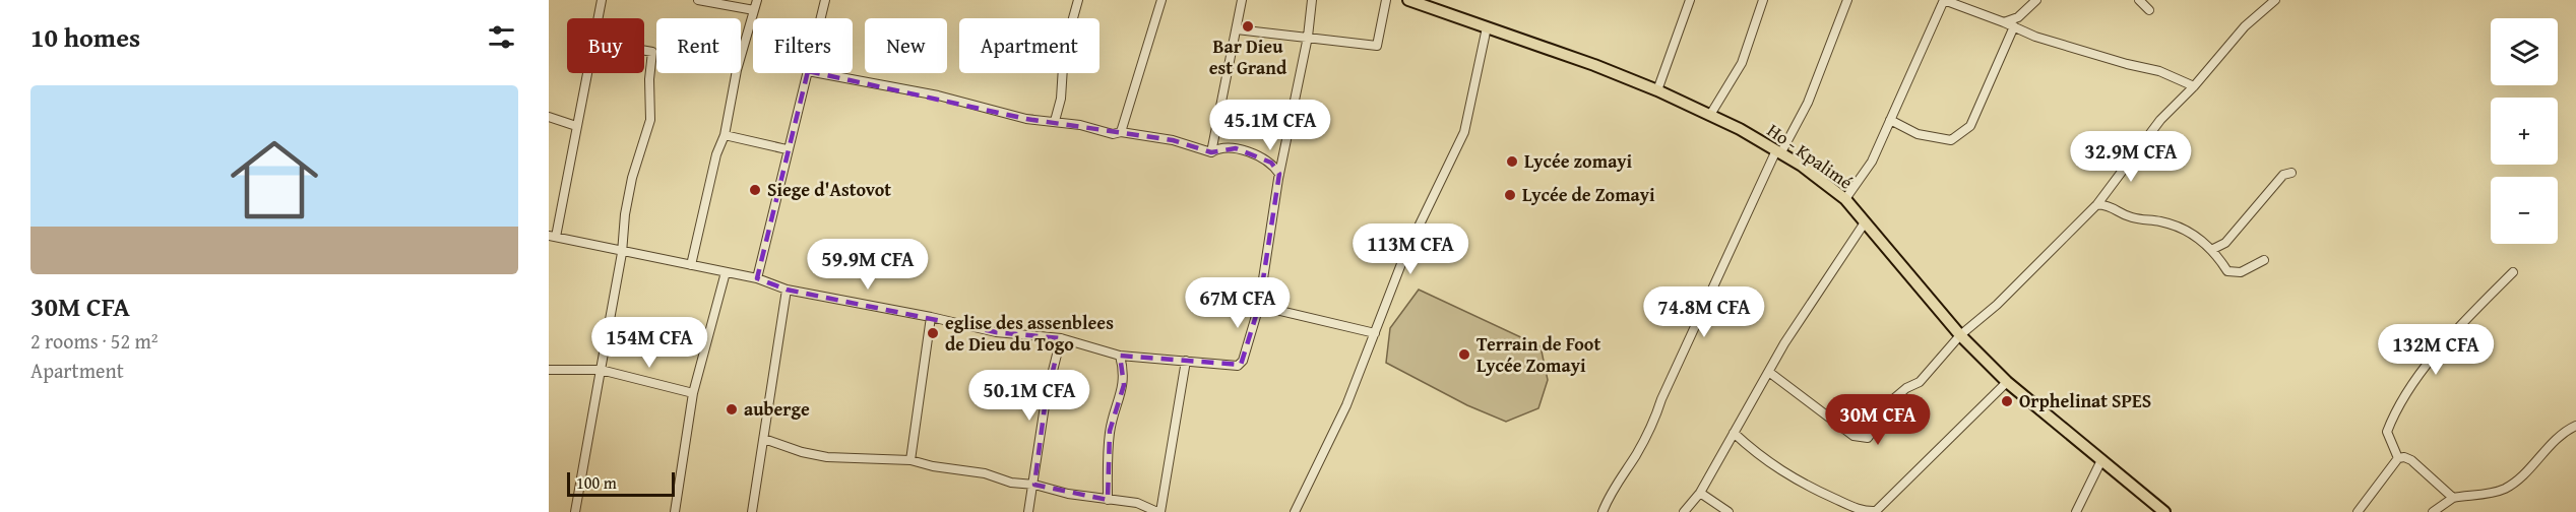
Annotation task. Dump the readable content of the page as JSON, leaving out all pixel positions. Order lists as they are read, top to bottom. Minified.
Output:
{"streets":{"main road":["Ho - Kpalimé"]},"places":["Bar Dieu est Grand","Lycée zomayi","Siege d'Astovot","Lycée de Zomayi","eglise des assenblees de Dieu du Togo","Terrain de Foot Lycée Zomayi","Orphelinat SPES","auberge"],"scale_bar":"100 m","page":{"heading":"10 homes","map_buttons":["+","−"],"chip":["Buy","Rent","Filters","New","Apartment"],"list":[{"name":"30M CFA","note":"2 rooms · 52 m² · Apartment"}],"price":["45.1M CFA","32.9M CFA","113M CFA","59.9M CFA","67M CFA","74.8M CFA","154M CFA","132M CFA","50.1M CFA","30M CFA"],"scale":"100 m"}}
